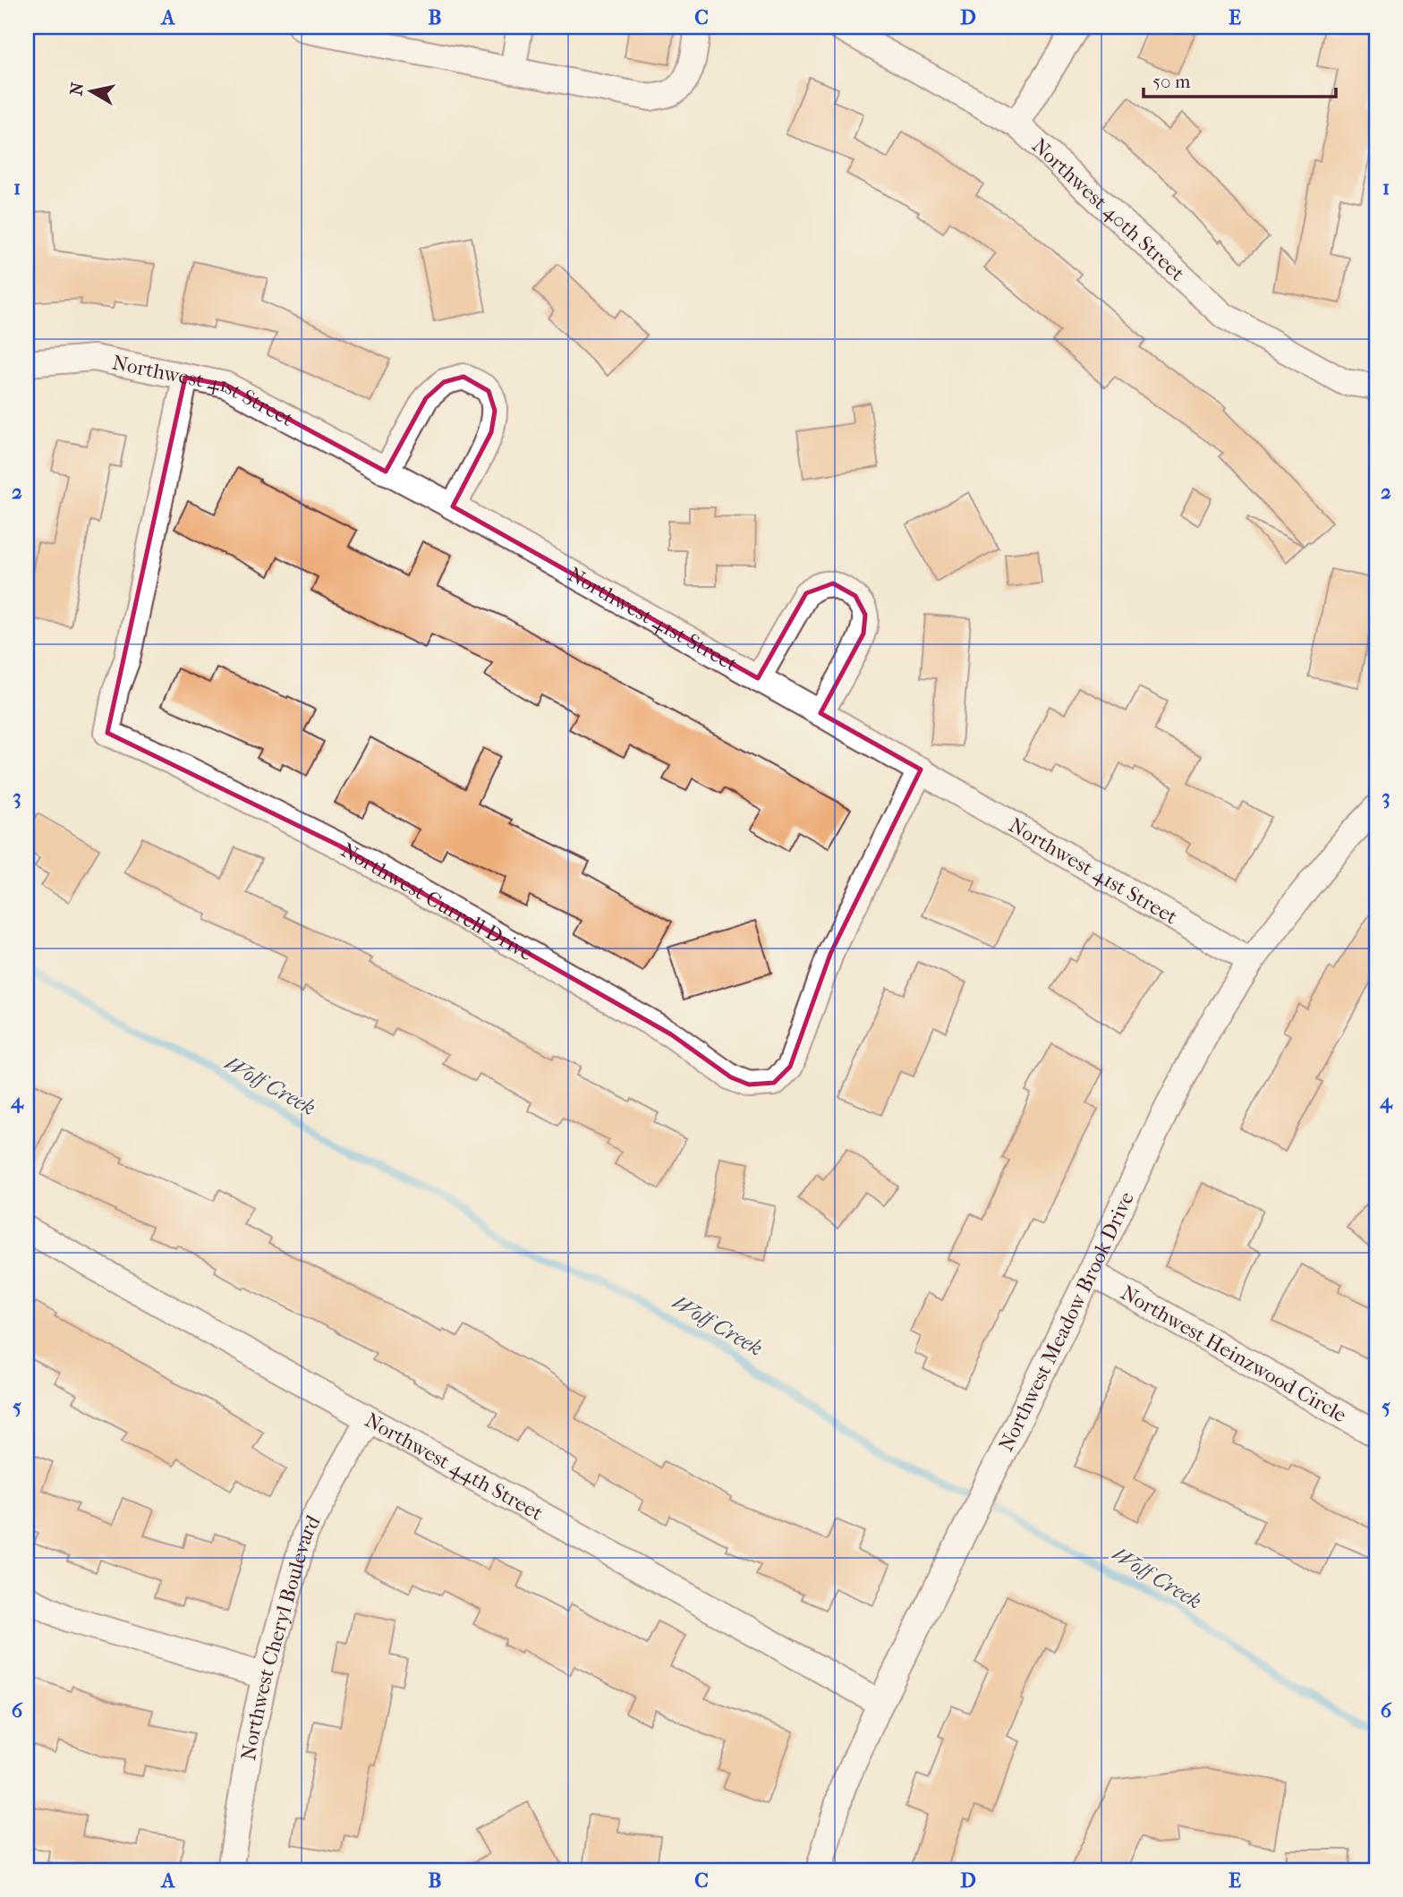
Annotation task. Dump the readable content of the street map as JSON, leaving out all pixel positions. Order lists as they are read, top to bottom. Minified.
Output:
{"streets":{"street":["Northwest 40th Street","Northwest 41st Street","Northwest Currell Drive","Northwest Meadow Brook Drive","Northwest Heinzwood Circle","Northwest 44th Street","Northwest Cheryl Boulevard"]},"crossings":[["Northwest 41st Street","Northwest Currell Drive"],["Northwest 41st Street","Northwest Meadow Brook Drive"],["Northwest Meadow Brook Drive","Northwest Heinzwood Circle"],["Northwest Meadow Brook Drive","Northwest 44th Street"],["Northwest 44th Street","Northwest Cheryl Boulevard"]],"water":["Wolf Creek"],"scale_bar":"50 m","north":"left","grid":{"columns":["A","B","C","D","E"],"rows":["1","2","3","4","5","6"]}}
